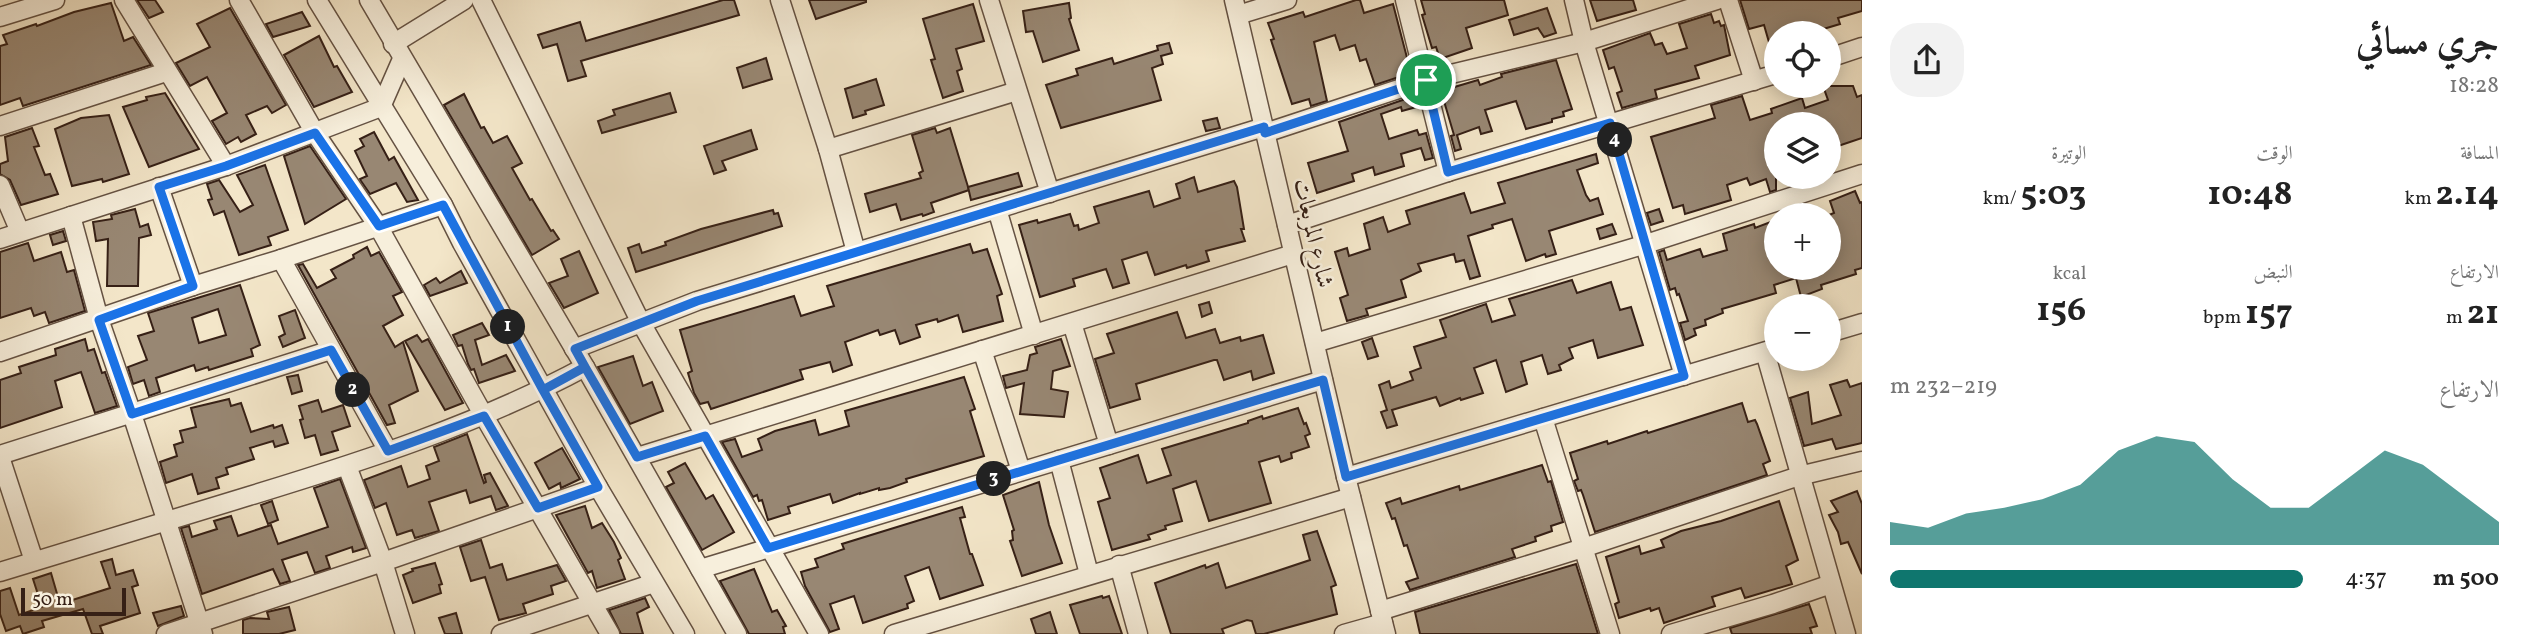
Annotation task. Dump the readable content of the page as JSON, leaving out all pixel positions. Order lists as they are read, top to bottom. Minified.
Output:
{"streets":{"street":["شارع المربعات"]},"scale_bar":"50 m","page":{"heading":["جري مسائي","18:28"],"map_buttons":["+","−"],"stats":[["المسافة","2.14 km"],["الوقت","10:48"],["الوتيرة","5:03 /km"],["الارتفاع","21 m"],["النبض","157 bpm"],["kcal","156"]],"pins":["4","1","2","3"],"chart":["الارتفاع","219–232 m"],"list":[{"name":"500 m","note":"4:37"}],"scale":"50 m"}}
